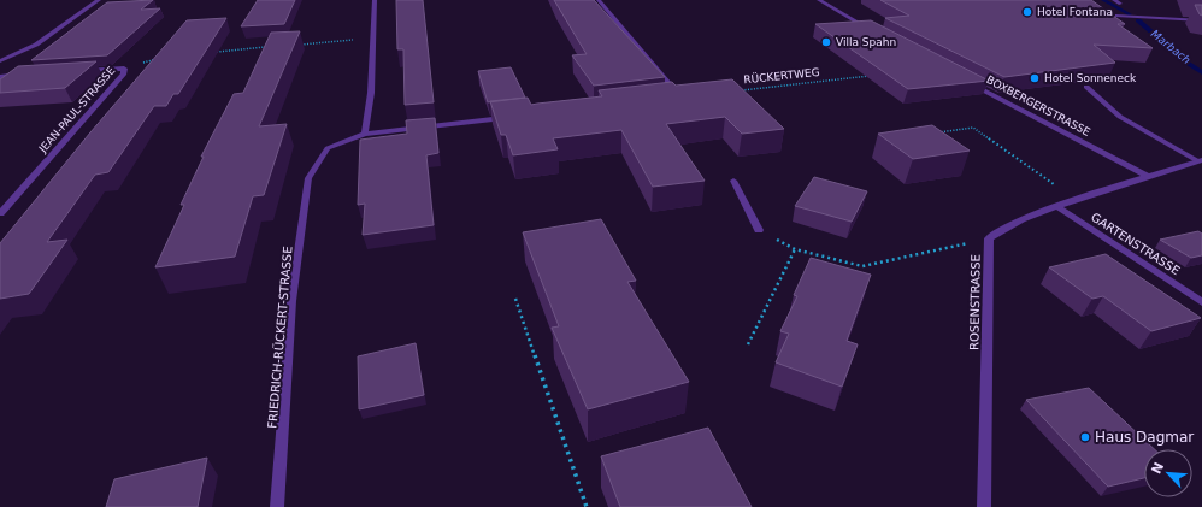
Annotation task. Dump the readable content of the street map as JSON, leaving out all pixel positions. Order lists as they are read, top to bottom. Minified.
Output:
{"streets":{"street":["BOXBERGERSTRASSE","JEAN-PAUL-STRASSE","GARTENSTRASSE","ROSENSTRASSE","FRIEDRICH-RÜCKERT-STRASSE"],"path":["RÜCKERTWEG"]},"crossings":[["BOXBERGERSTRASSE","ROSENSTRASSE"],["GARTENSTRASSE","ROSENSTRASSE"]],"water":["Marbach"],"places":["Hotel Fontana","Villa Spahn","Hotel Sonneneck","Haus Dagmar"],"north":"top left"}
